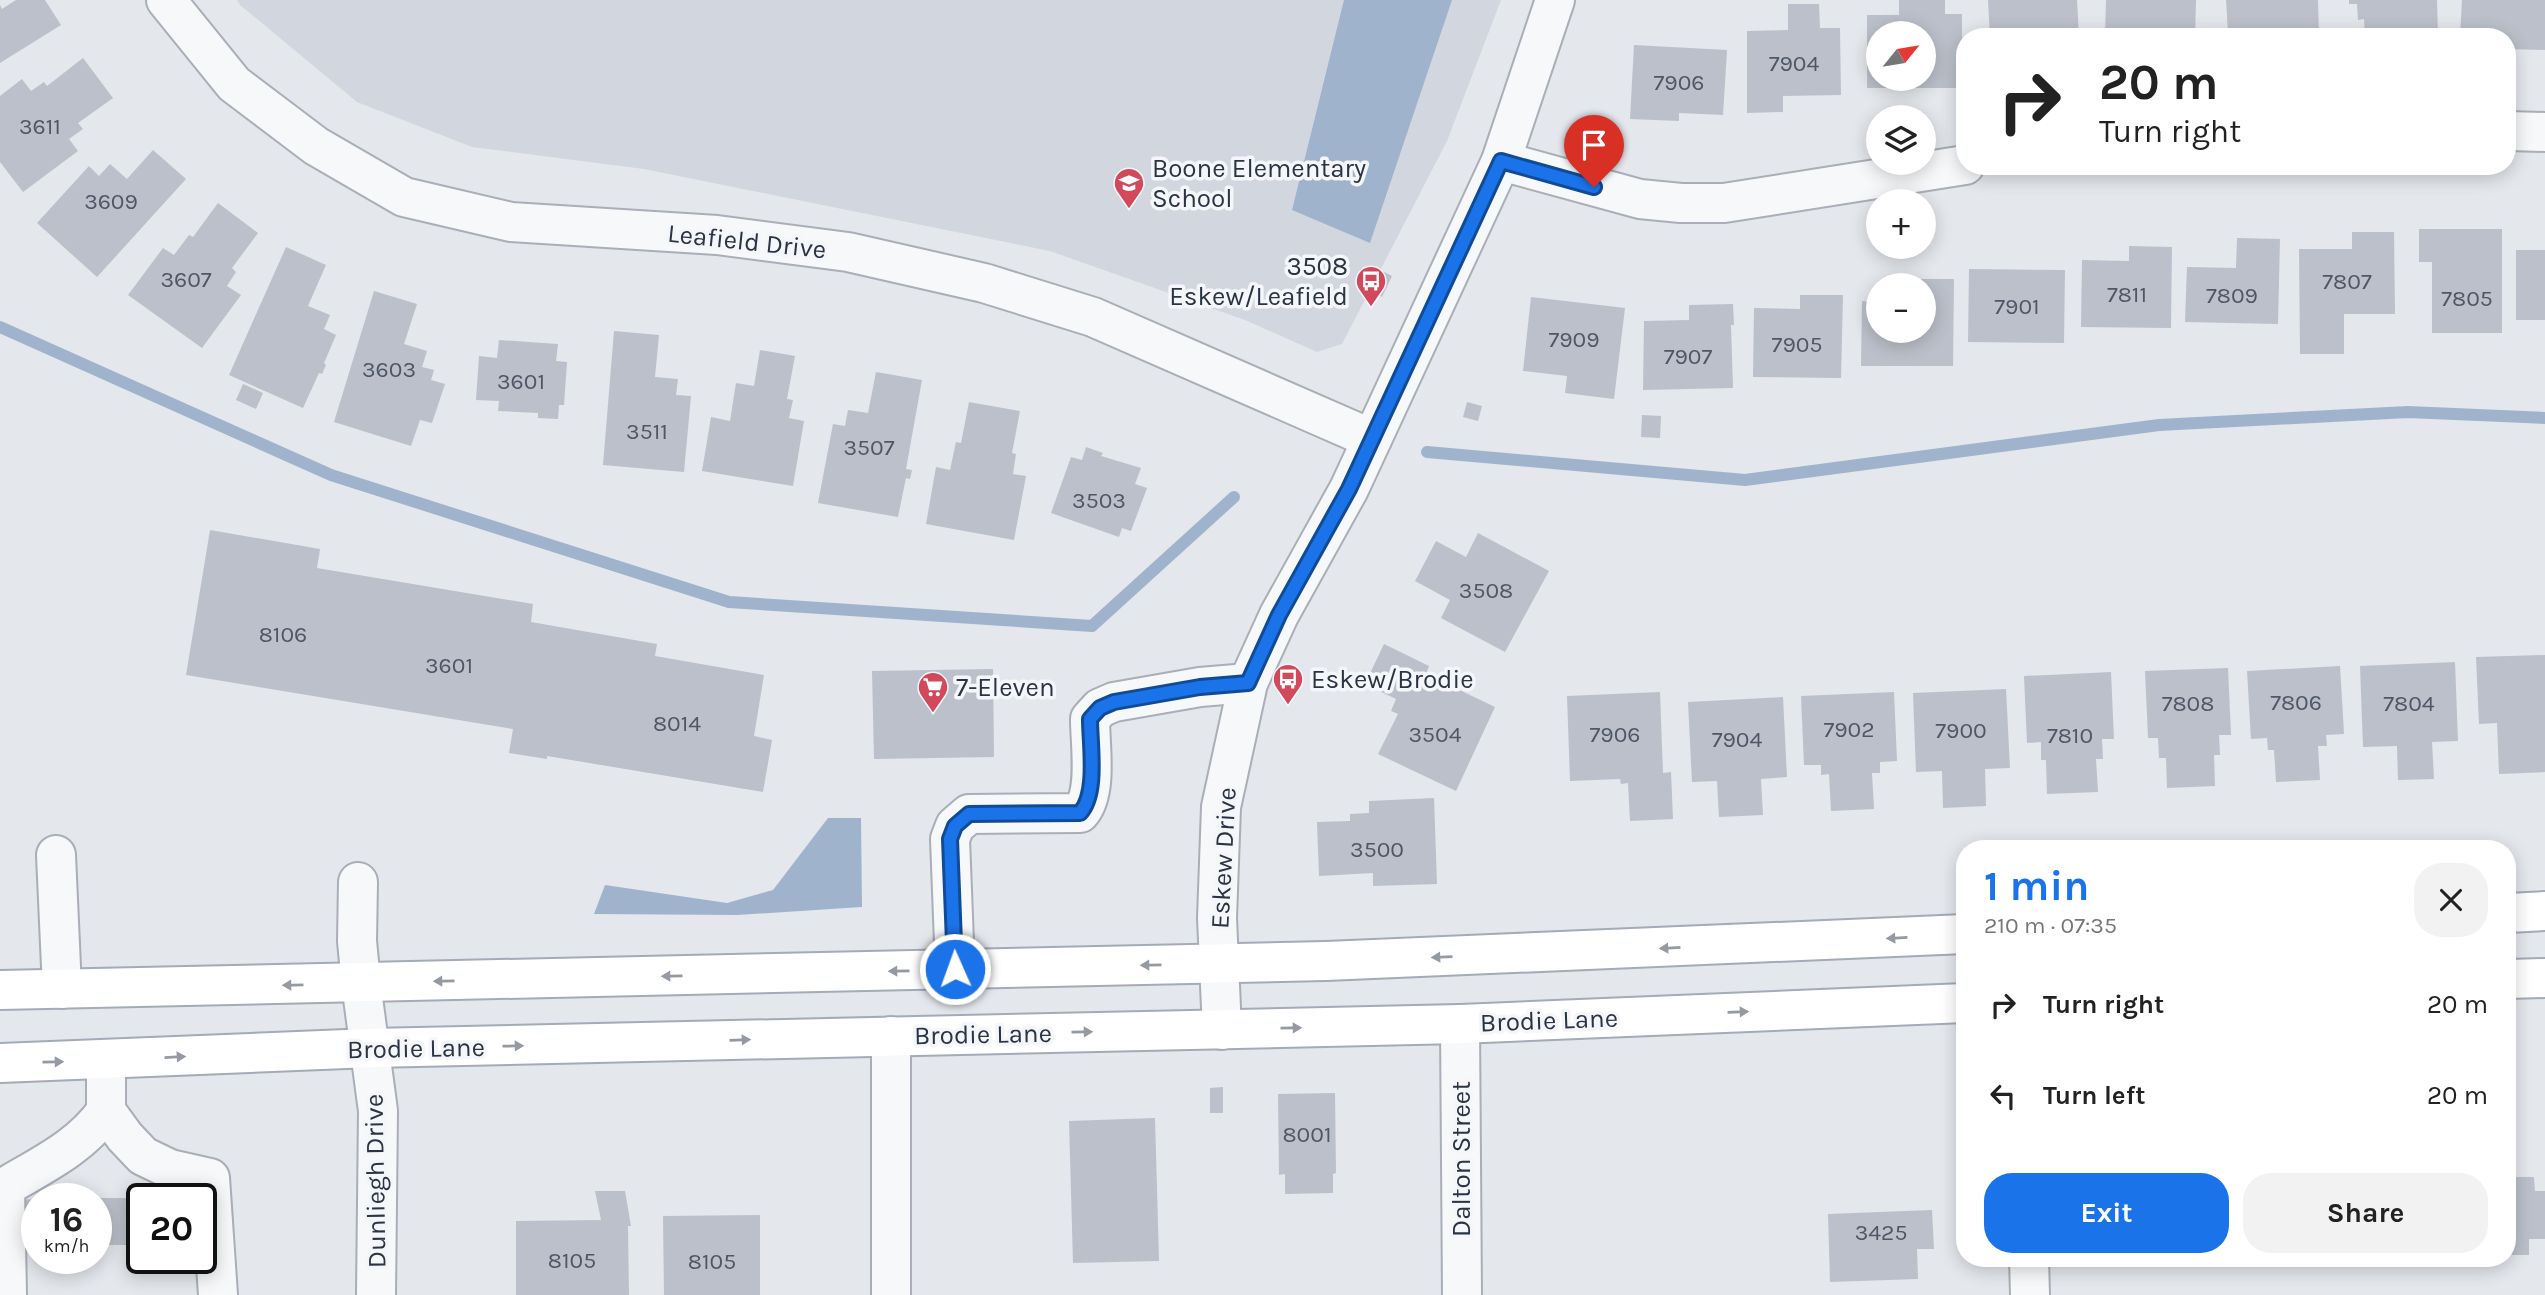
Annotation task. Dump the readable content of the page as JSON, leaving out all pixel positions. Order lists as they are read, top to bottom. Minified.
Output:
{"streets":{"main road":["Brodie Lane"],"street":["Leafield Drive","Eskew Drive","Dalton Street","Dunliegh Drive"]},"crossings":[["Leafield Drive","Eskew Drive"],["Eskew Drive","Brodie Lane"],["Brodie Lane","Dalton Street"],["Brodie Lane","Dunliegh Drive"]],"places":{"school or university":["Boone Elementary School"],"bus stop":["3508 Eskew/Leafield","Eskew/Brodie"],"supermarket":["7-Eleven"]},"house_numbers":["7904","7906","3611","3609","3607","7807","7811","7809","7805","7901","7909","7905","7907","3603","3601","3511","3507","3503","3508","8106","3601","7806","7808","7804","8014","7902","7900","3504","7906","7810","7904","3500","8001","3425","8105","8105"],"north":"top right","page":{"map_buttons":["+","−"],"turn":["20 m","Turn right"],"heading":["1 min","210 m · 07:35"],"list":[{"name":"Turn right","value":"20 m"},{"name":"Turn left","value":"20 m"}],"buttons":["Exit","Share"],"speed":"16 km/h","limit":"20"}}
